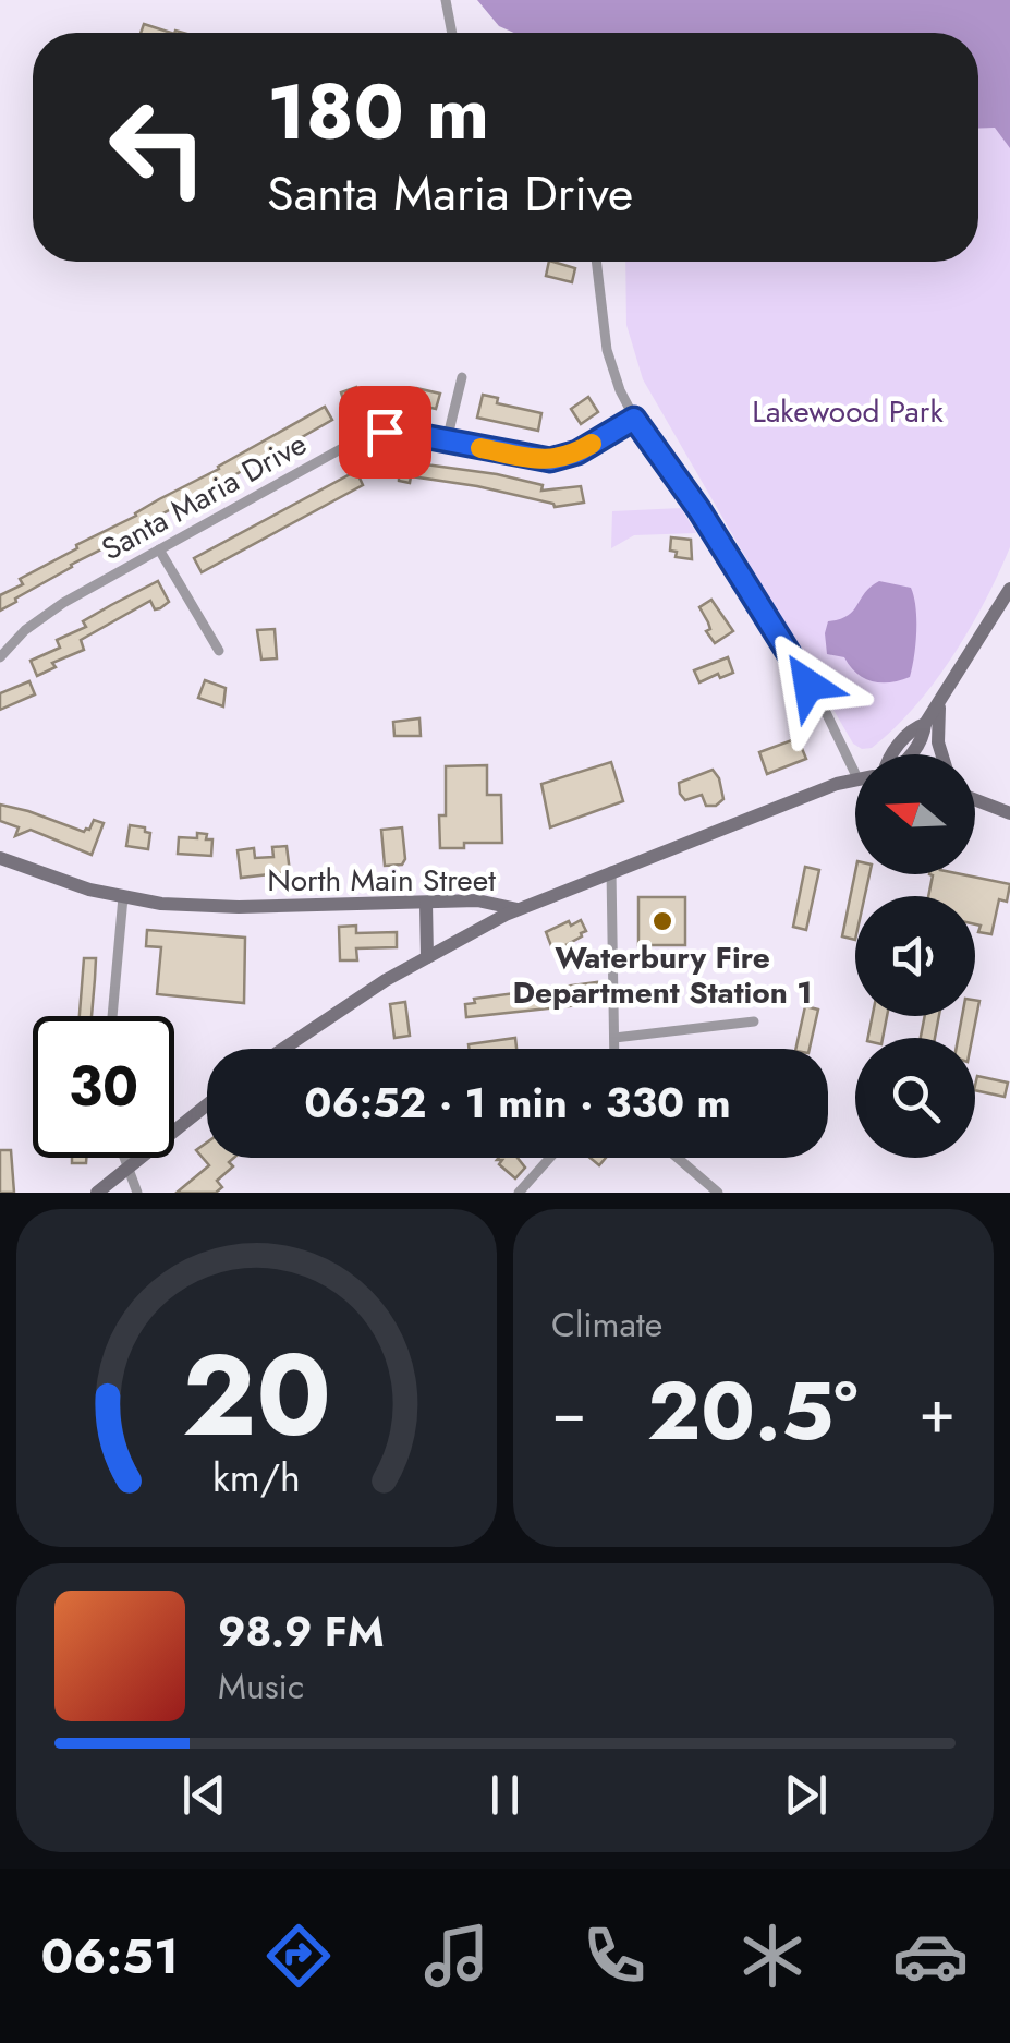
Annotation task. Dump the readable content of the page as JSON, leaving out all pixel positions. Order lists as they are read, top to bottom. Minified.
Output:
{"streets":{"main road":["North Main Street"],"street":["Santa Maria Drive"]},"parks":["Lakewood Park"],"places":["Waterbury Fire Department Station 1"],"north":"left","page":{"turn":["180 m","Santa Maria Drive"],"limit":"30","trip":"06:52 · 1 min · 330 m","tile":"Climate","heat":["−","20.5°","+"],"song":["98.9 FM","Music"],"tabs":"06:51","gauge":["20","km/h"]}}
